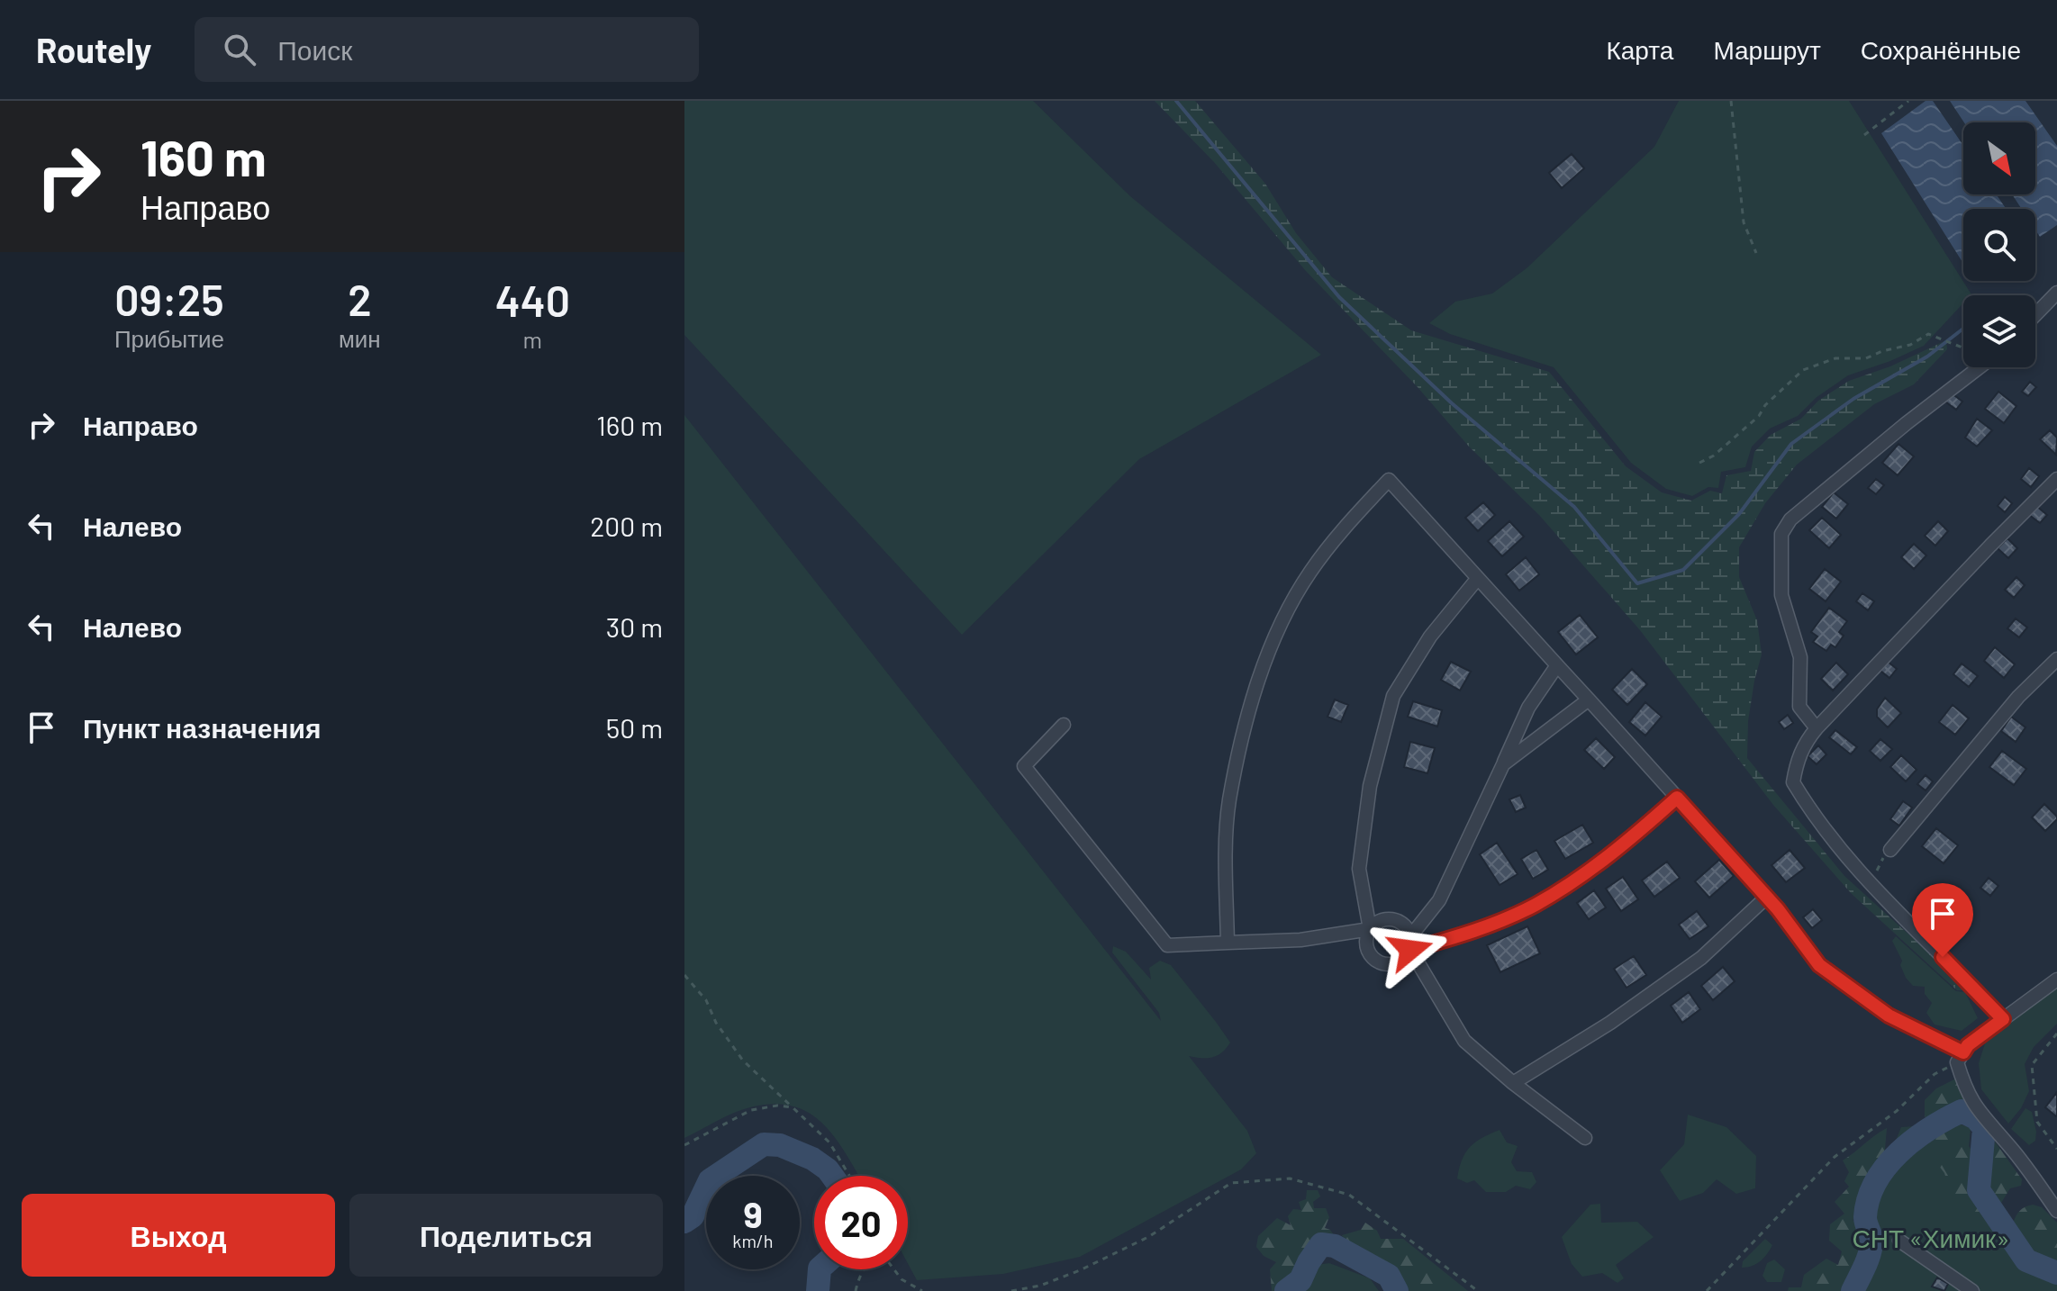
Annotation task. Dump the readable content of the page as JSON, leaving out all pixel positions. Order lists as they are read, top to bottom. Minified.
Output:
{"parks":["СНТ «Химик»"],"north":"bottom right","page":{"header":"Routely","search":"Поиск","nav":["Карта","Маршрут","Сохранённые"],"turn":["160 m","Направо"],"eta":["09:25","Прибытие","2","мин","440","m"],"list":[{"name":"Направо","value":"160 m"},{"name":"Налево","value":"200 m"},{"name":"Налево","value":"30 m"},{"name":"Пункт назначения","value":"50 m"}],"speed":"9 km/h","limit":"20","buttons":["Выход","Поделиться"]}}
